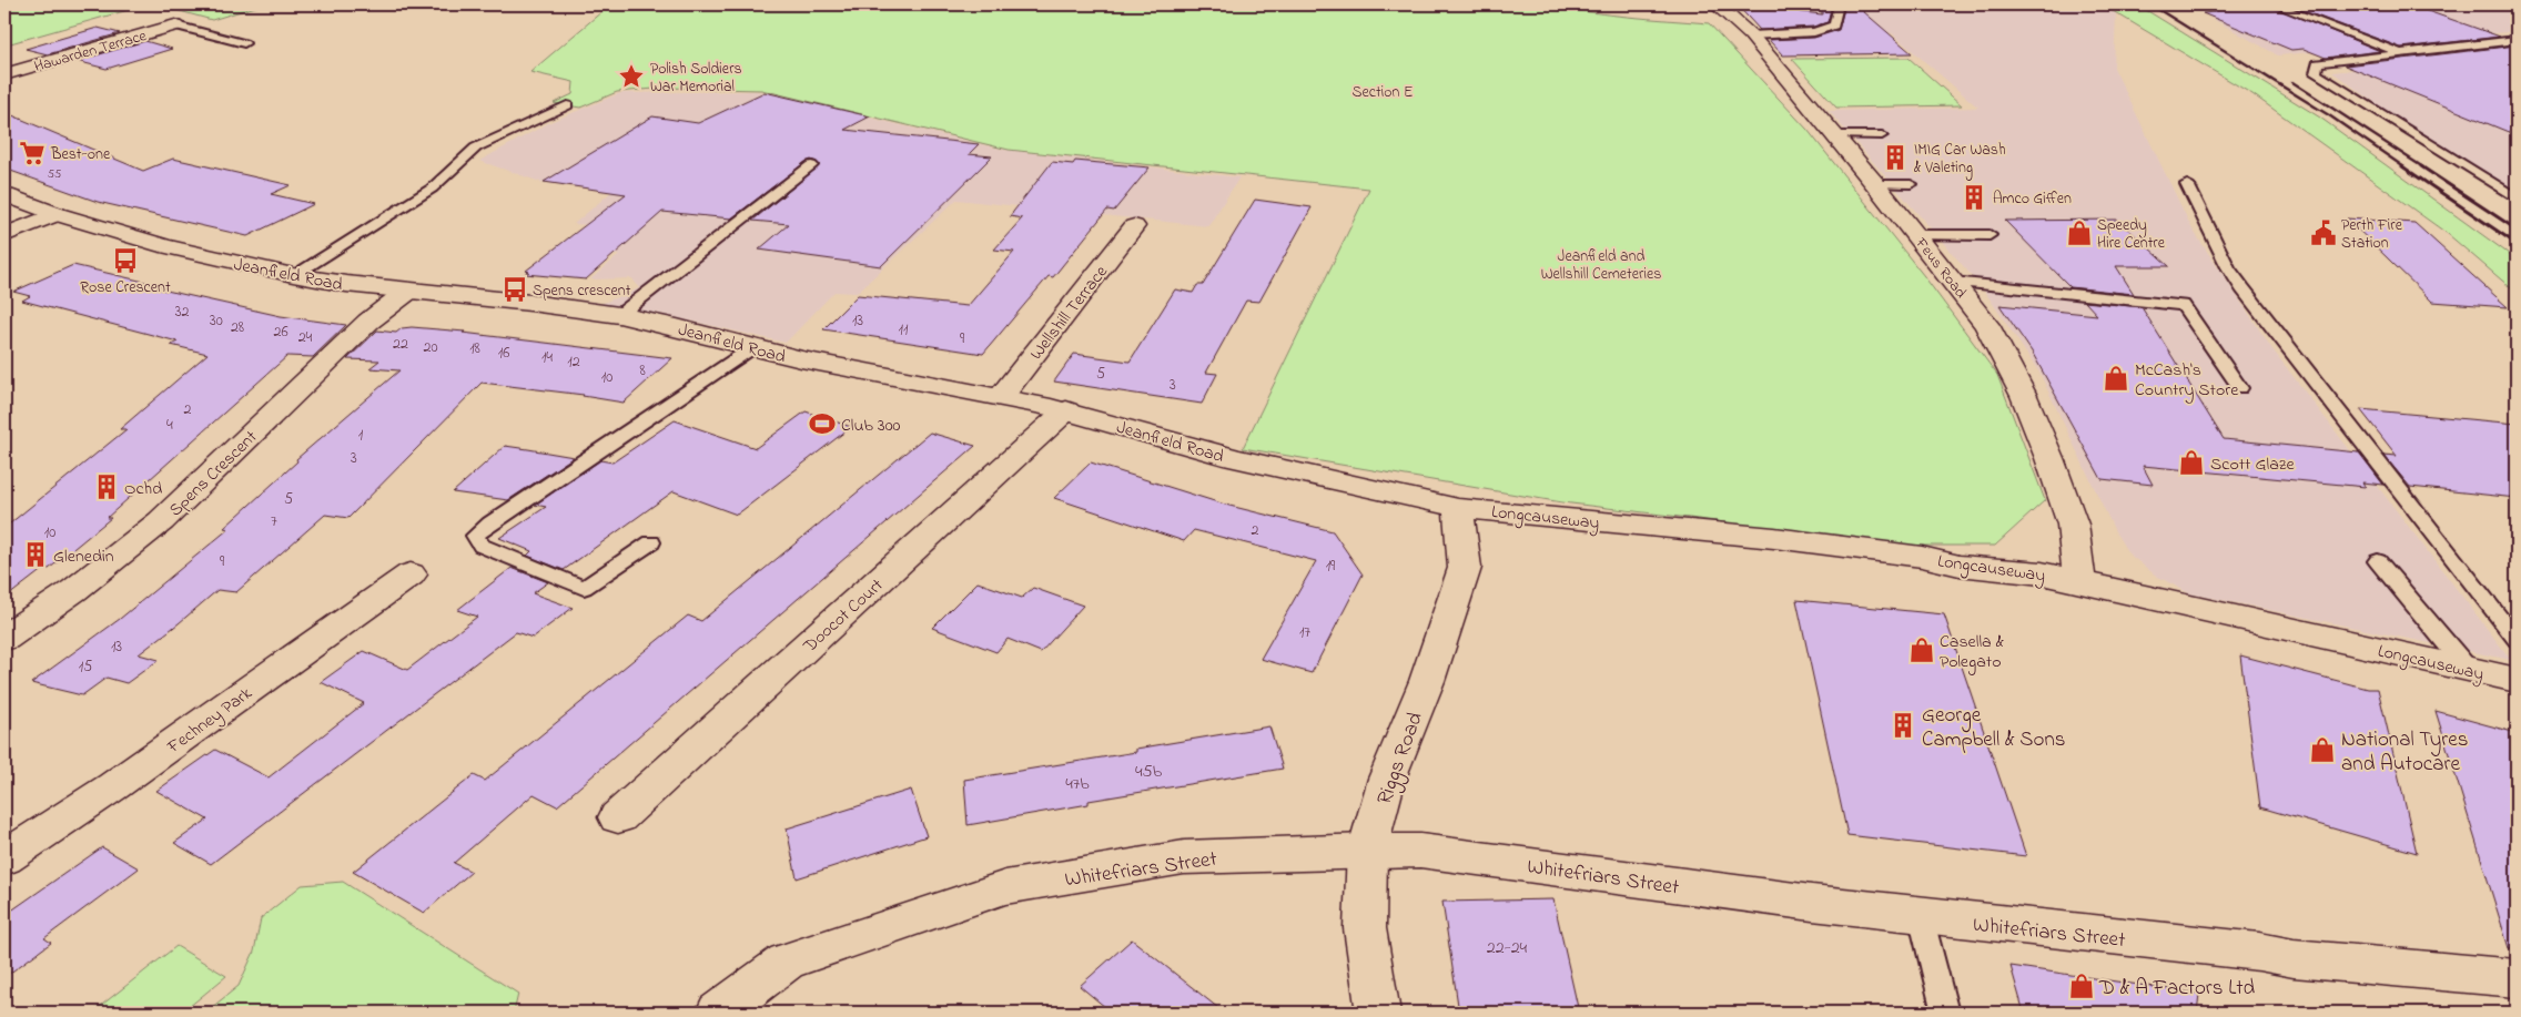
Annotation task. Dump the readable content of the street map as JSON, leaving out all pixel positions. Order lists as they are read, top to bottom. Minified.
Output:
{"streets":{"street":["Hawarden Terrace","Feus Road","Jeanfield Road","Wellshill Terrace","Spens Crescent","Longcauseway","Doocot Court","Fechney Park","Riggs Road","Whitefriars Street"]},"crossings":[["Feus Road","Longcauseway"],["Jeanfield Road","Wellshill Terrace"],["Jeanfield Road","Spens Crescent"],["Jeanfield Road","Longcauseway"],["Jeanfield Road","Doocot Court"],["Jeanfield Road","Riggs Road"],["Longcauseway","Riggs Road"],["Riggs Road","Whitefriars Street"]],"parks":["Section E","Jeanfield and Wellshill Cemeteries"],"places":{"place":["Polish Soldiers War Memorial"],"supermarket":["Best-one"],"building":["IMIG Car Wash & Valeting","Amco Giffen","Ochd","Glenedin","George Campbell & Sons"],"shop":["Speedy Hire Centre","McCash's Country Store","Scott Glaze","Casella & Polegato","National Tyres and Autocare","D & A Factors Ltd"],"public building":["Perth Fire Station"],"bus stop":["Rose Crescent","Spens crescent"],"sports":["Club 300"]},"house_numbers":["55","32","30","13","28","11","26","24","9","22","20","18","16","14","12","8","5","10","3","2","4","1","3","5","7","2","10","9","19","17","13","15","45b","47b","22-24"]}
